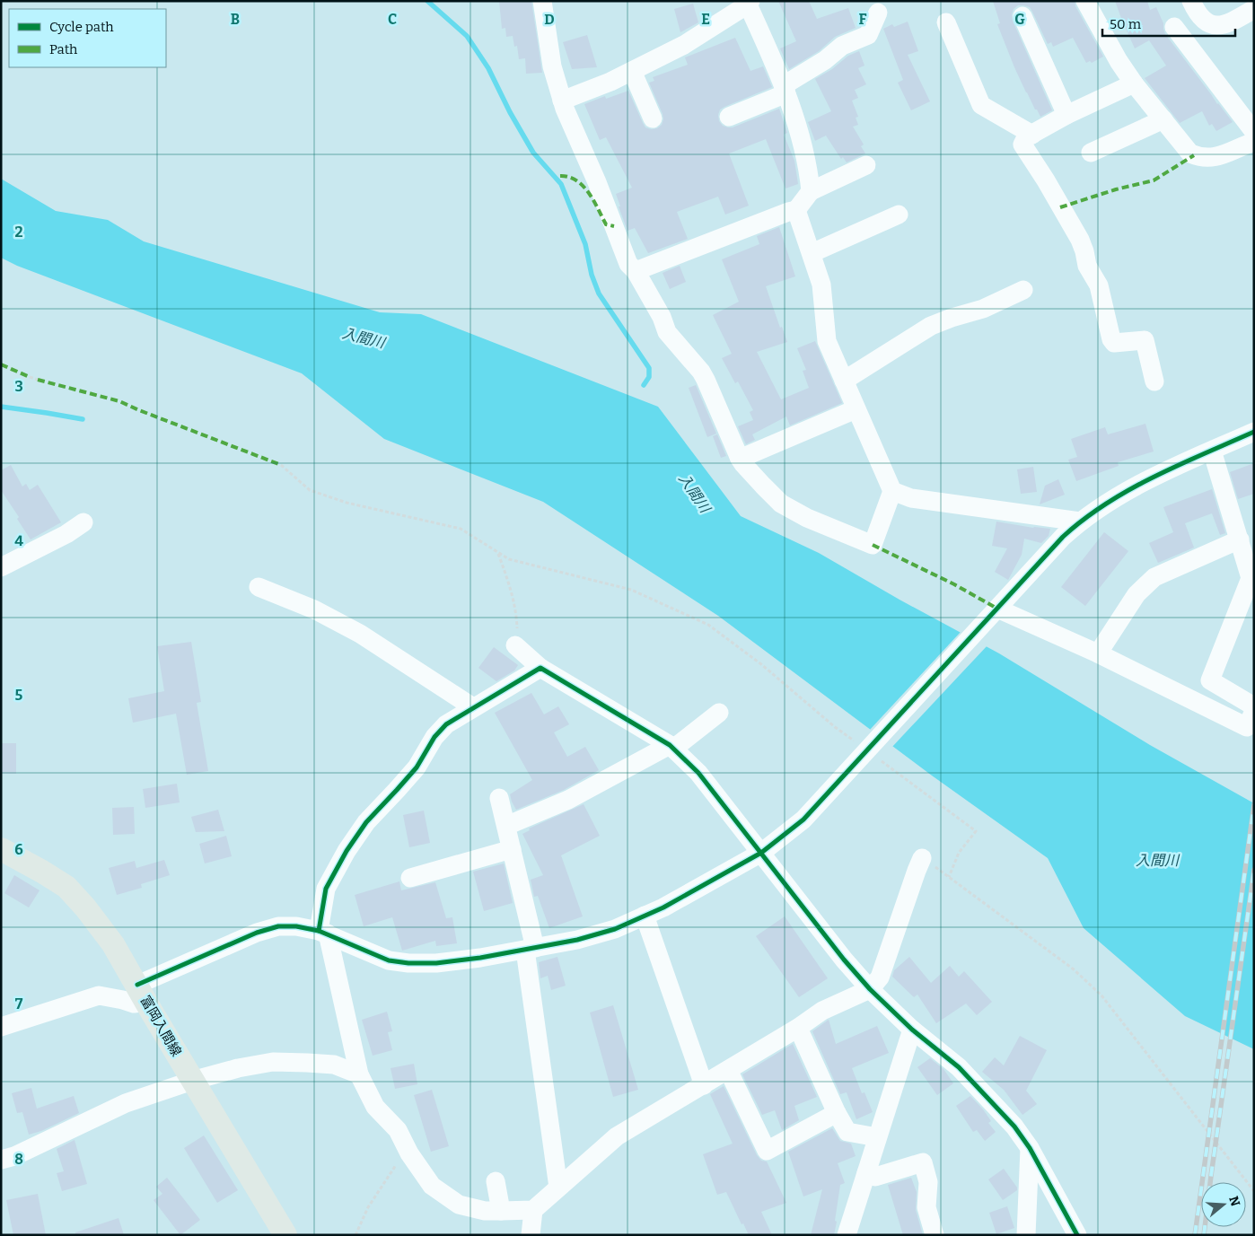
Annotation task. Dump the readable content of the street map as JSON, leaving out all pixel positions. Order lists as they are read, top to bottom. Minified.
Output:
{"streets":{"main road":["富岡入間線"]},"water":["入間川"],"legend":["Cycle path","Path"],"scale_bar":"50 m","north":"right","grid":{"columns":["B","C","D","E","F","G"],"rows":["2","3","4","5","6","7","8"]}}
